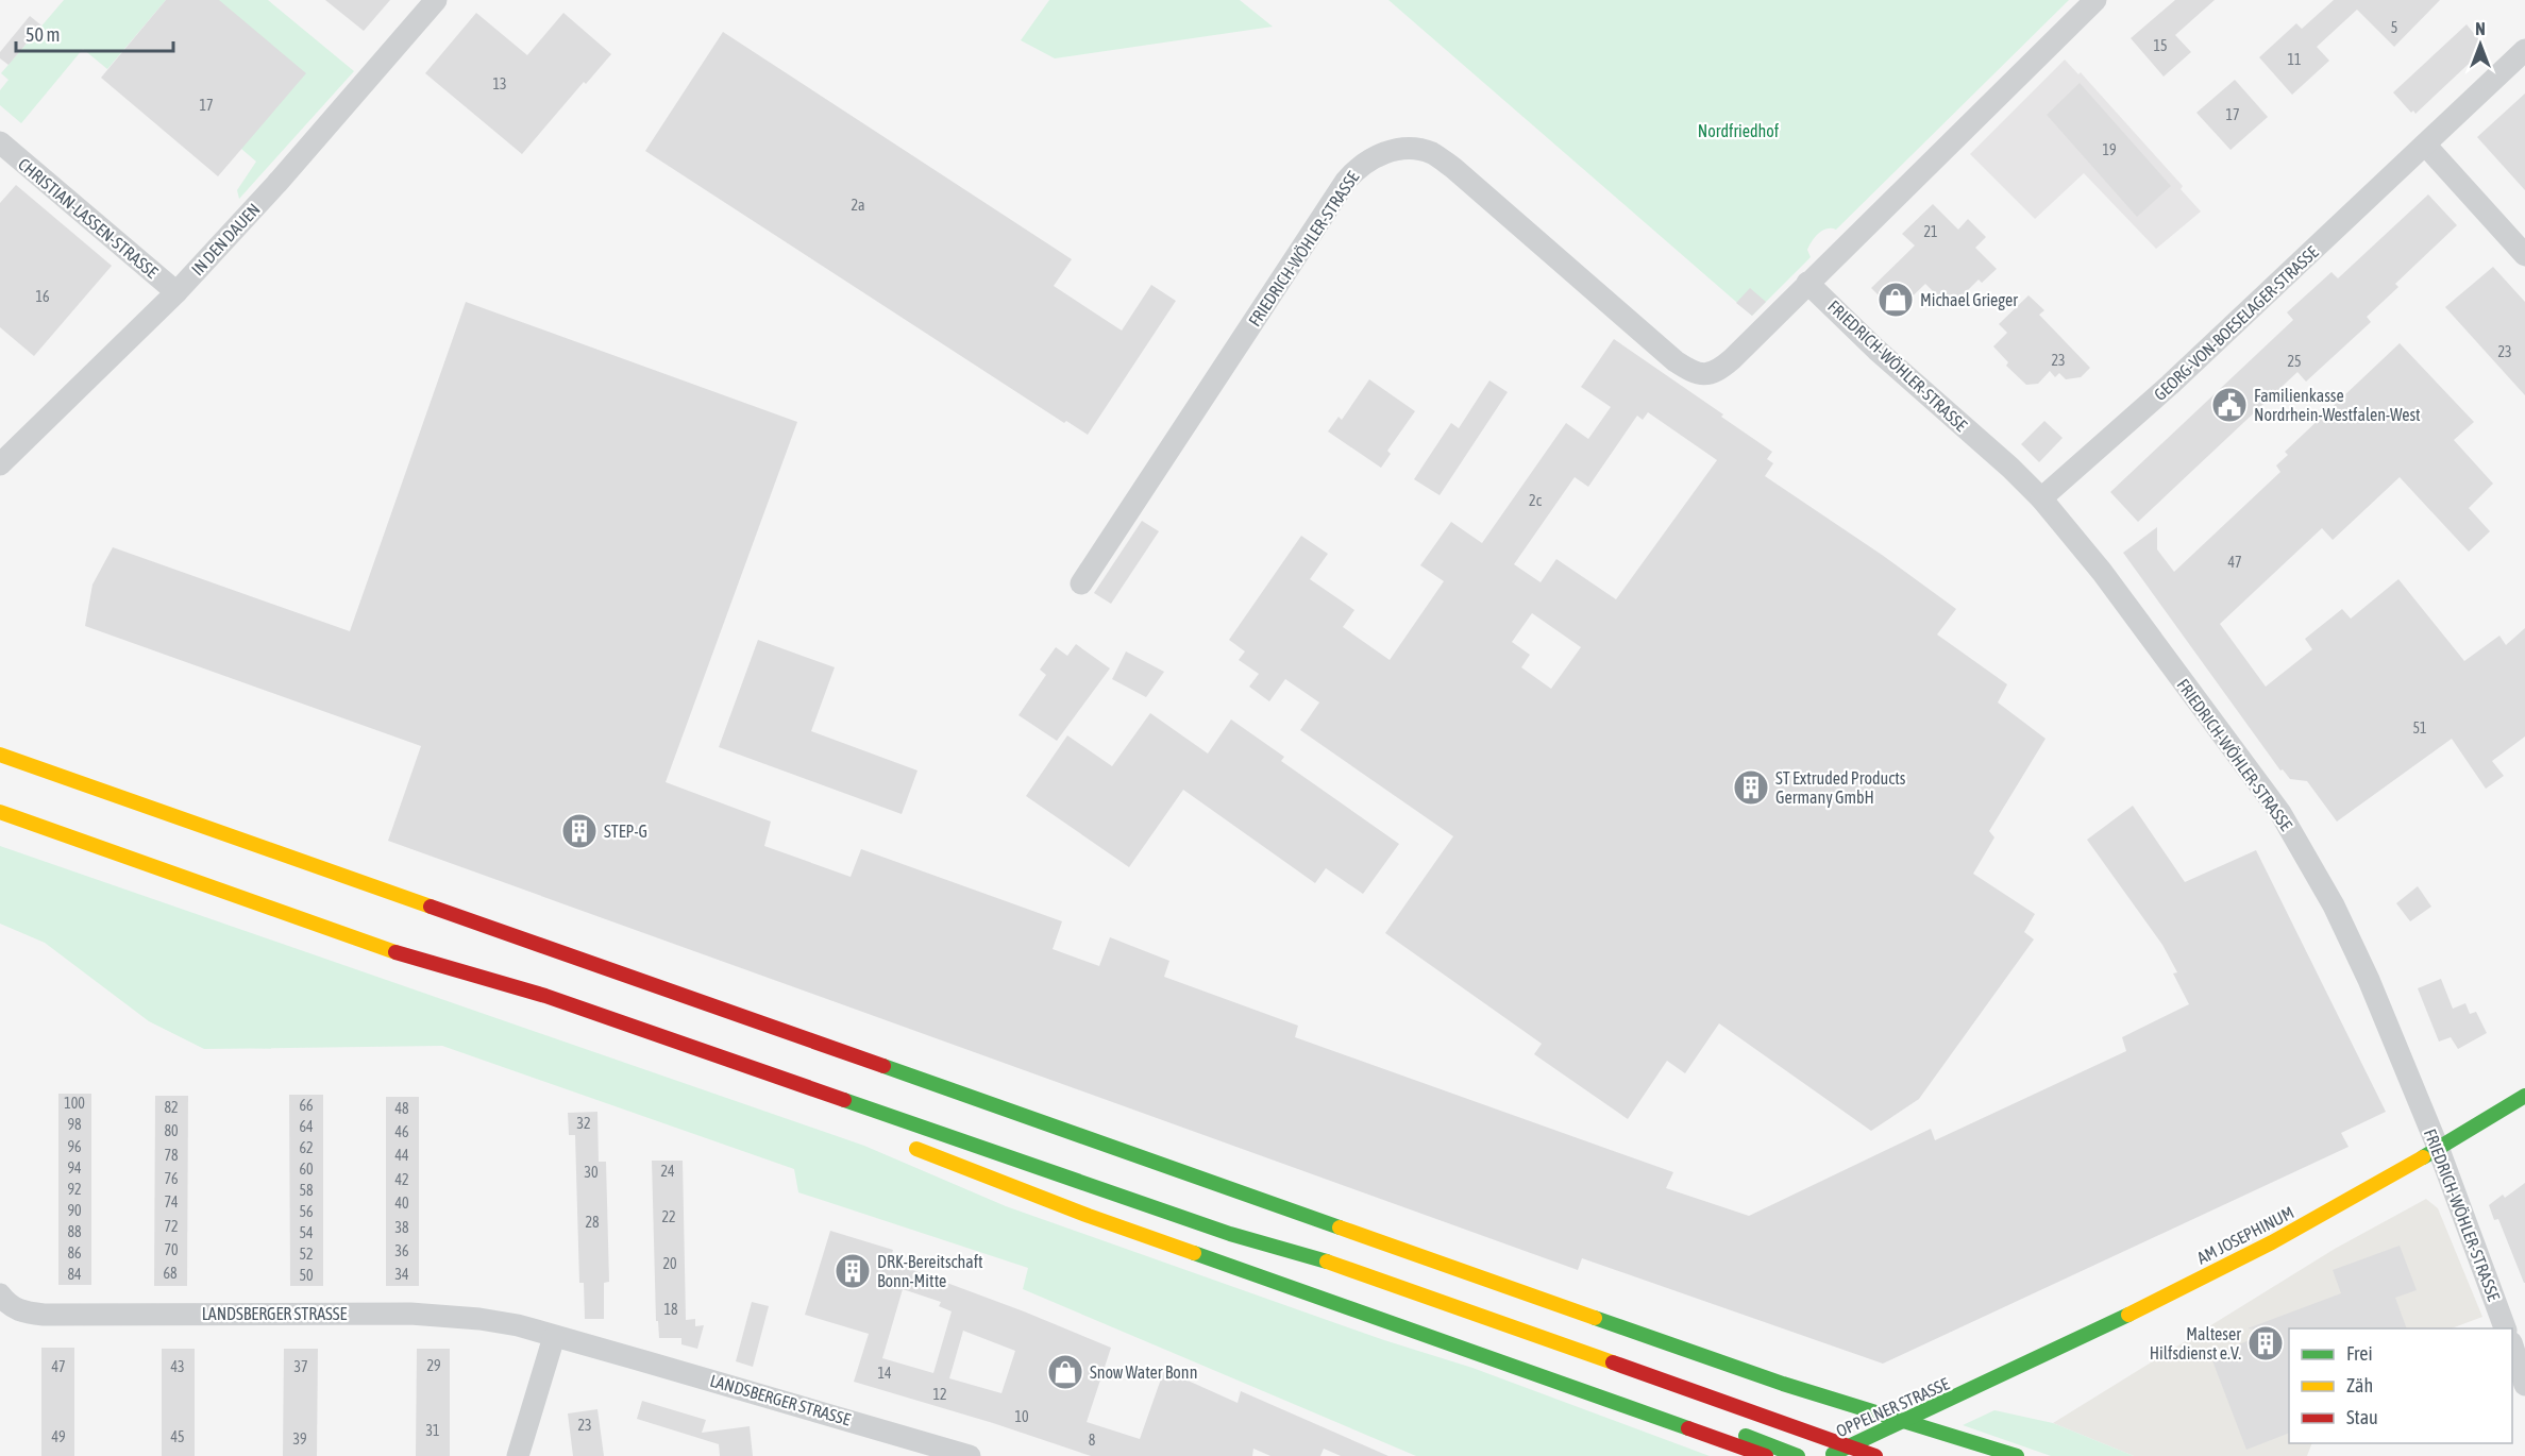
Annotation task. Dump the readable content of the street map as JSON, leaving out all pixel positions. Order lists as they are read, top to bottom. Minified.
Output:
{"streets":{"main road":["AM JOSEPHINUM","OPPELNER STRASSE"],"street":["CHRISTIAN-LASSEN-STRASSE","IN DEN DAUEN","FRIEDRICH-WÖHLER-STRASSE","GEORG-VON-BOESELAGER-STRASSE","LANDSBERGER STRASSE"]},"crossings":[["CHRISTIAN-LASSEN-STRASSE","IN DEN DAUEN"],["FRIEDRICH-WÖHLER-STRASSE","GEORG-VON-BOESELAGER-STRASSE"],["FRIEDRICH-WÖHLER-STRASSE","AM JOSEPHINUM"],["AM JOSEPHINUM","OPPELNER STRASSE"]],"parks":["Nordfriedhof"],"places":{"shop":["Michael Grieger","Snow Water Bonn"],"public building":["Familienkasse Nordrhein-Westfalen-West"],"building":["ST Extruded Products Germany GmbH","STEP-G","DRK-Bereitschaft Bonn-Mitte","Malteser Hilfsdienst e.V."]},"house_numbers":["5","15","11","13","17","17","19","2a","21","16","23","23","25","2c","47","51","100","66","82","48","32","98","64","80","46","96","62","78","44","94","60","24","30","76","42","92","58","74","40","90","56","22","28","72","38","88","54","70","36","86","52","20","68","84","34","50","18","29","47","43","37","14","12","10","23","31","49","45","39","8"],"legend":["Frei","Zäh","Stau"],"scale_bar":"50 m","north":"top"}
